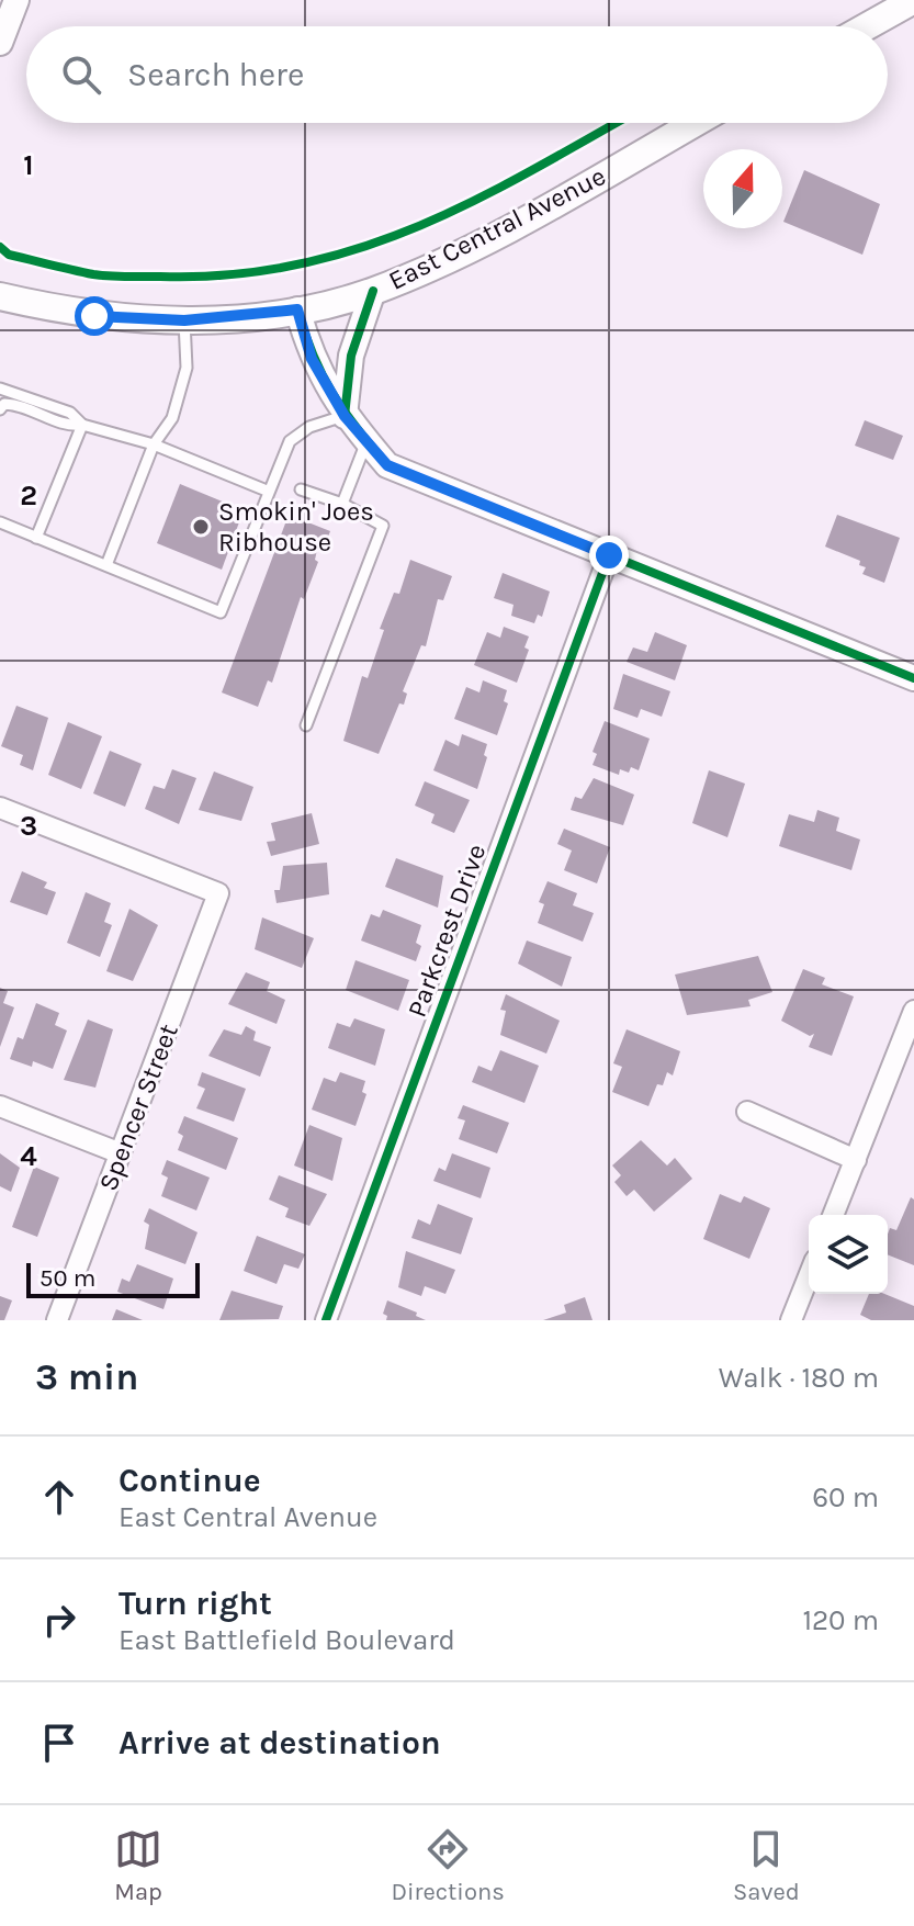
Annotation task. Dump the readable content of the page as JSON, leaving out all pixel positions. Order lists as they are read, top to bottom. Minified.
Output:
{"streets":{"main road":["East Central Avenue"],"street":["Parkcrest Drive","Spencer Street"]},"places":["Smokin' Joes Ribhouse"],"scale_bar":"50 m","north":"top","page":{"search":"Search here","scale":"50 m","heading":["3 min","Walk · 180 m"],"list":[["Continue","East Central Avenue","60 m"],["Turn right","East Battlefield Boulevard","120 m"],"Arrive at destination"],"nav":["Map","Directions","Saved"]},"grid":{"rows":["1","2","3","4"]}}
